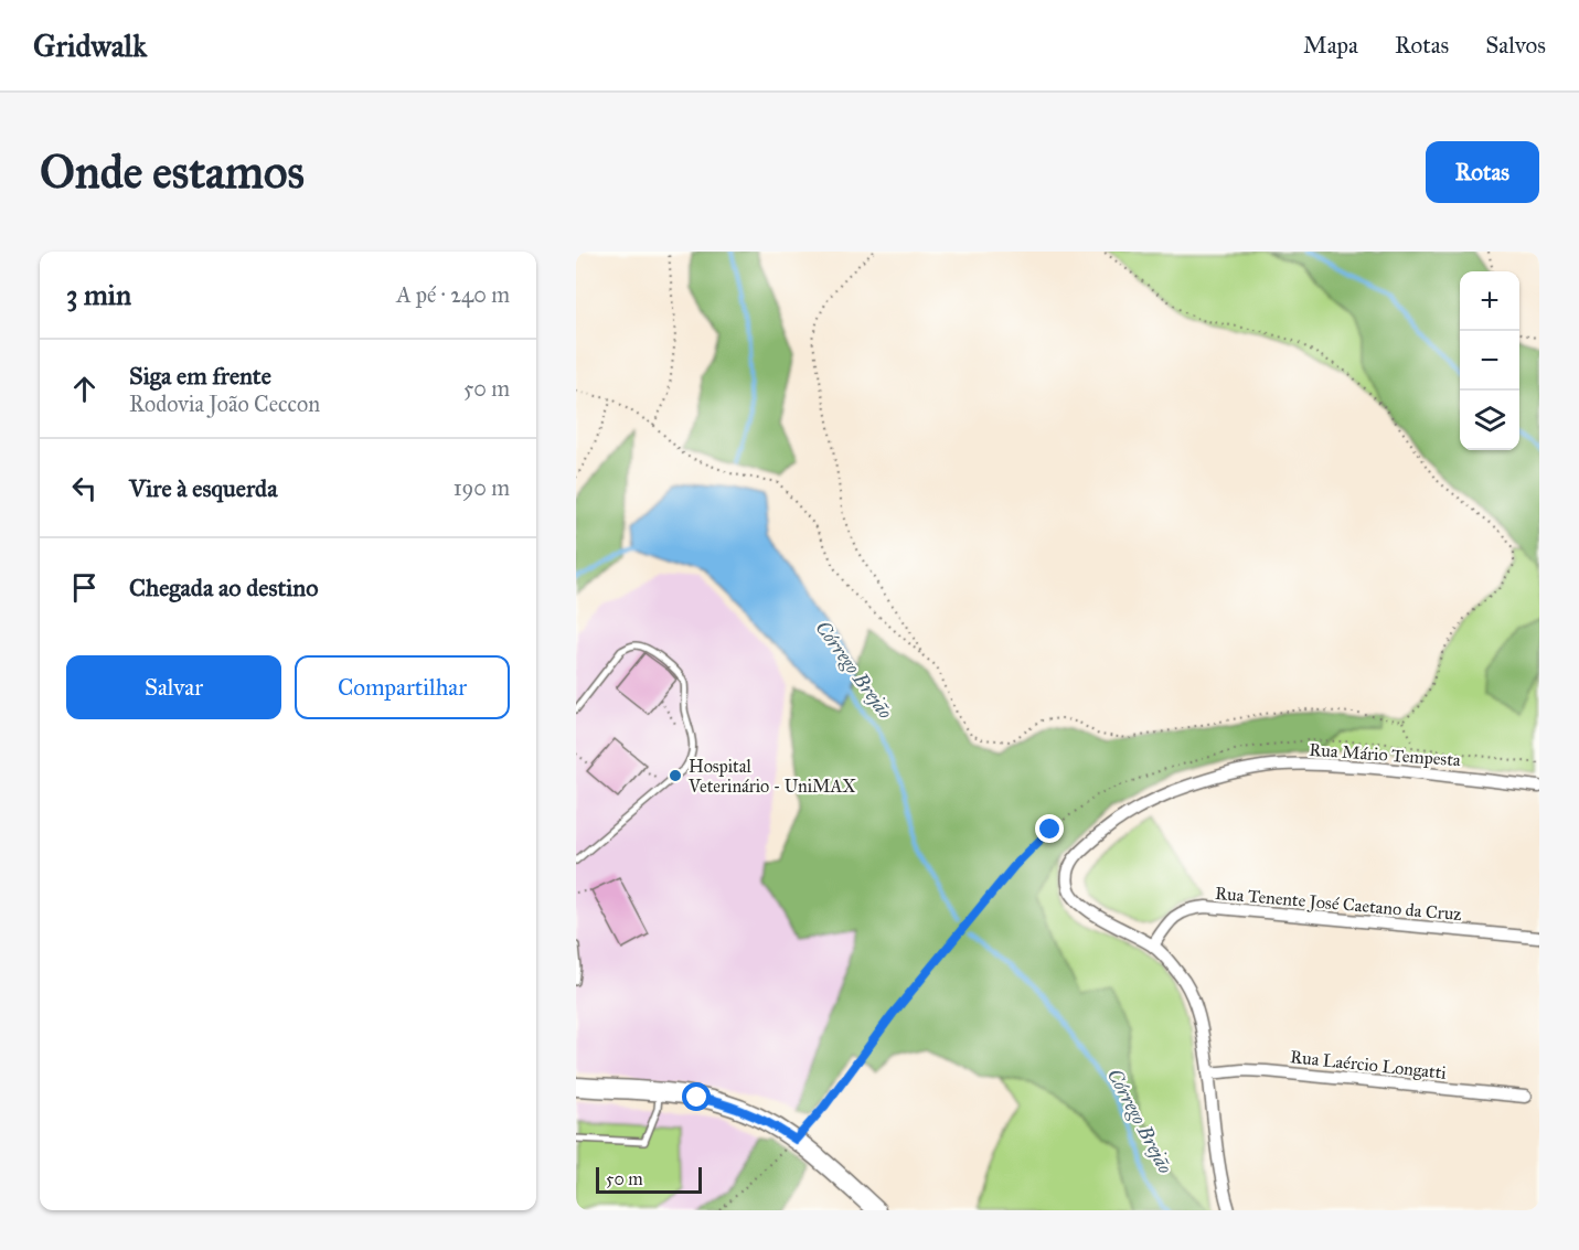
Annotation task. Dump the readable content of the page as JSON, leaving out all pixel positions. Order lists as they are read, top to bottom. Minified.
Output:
{"streets":{"street":["Rua Mário Tempesta","Rua Tenente José Caetano da Cruz","Rua Laércio Longatti"]},"crossings":[["Rua Mário Tempesta","Rua Tenente José Caetano da Cruz"],["Rua Mário Tempesta","Rua Laércio Longatti"]],"water":["Córrego Brejão"],"places":["Hospital Veterinário - UniMAX"],"scale_bar":"50 m","page":{"header":"Gridwalk","nav":["Mapa","Rotas","Salvos"],"buttons":["Rotas",["Salvar","Compartilhar"]],"title":"Onde estamos","heading":["3 min","A pé · 240 m"],"map_buttons":["+","−"],"list":[["Siga em frente","Rodovia João Ceccon","50 m"],["Vire à esquerda","190 m"],"Chegada ao destino"],"scale":"50 m"}}
